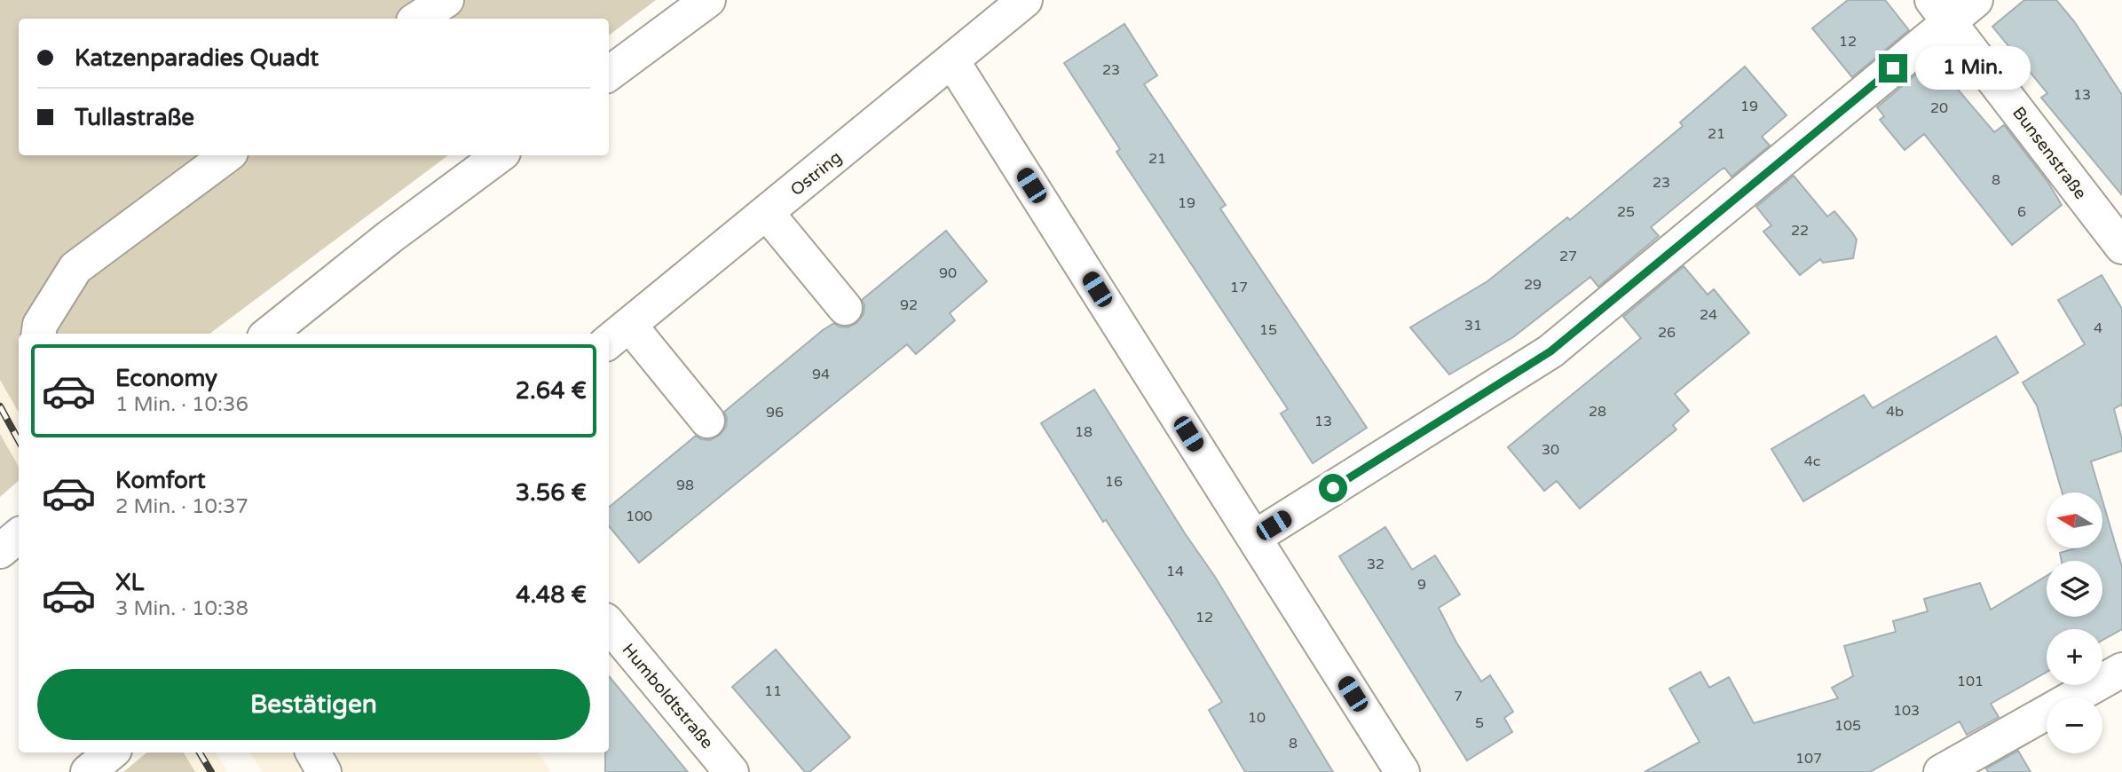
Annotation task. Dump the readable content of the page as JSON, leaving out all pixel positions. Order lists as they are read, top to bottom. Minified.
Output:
{"streets":{"street":["Bunsenstraße","Ostring","Humboldtstraße"]},"house_numbers":["12","23","13","19","20","21","21","8","23","19","25","6","22","27","90","29","17","92","24","31","4","15","26","94","28","4b","96","13","18","30","4c","16","98","100","32","14","9","12","101","11","7","103","10","5","105","8","107"],"north":"left","page":{"banner":["Katzenparadies Quadt","Tullastraße"],"bubble":"1 Min.","list":[{"name":"Economy","note":"1 Min. · 10:36","value":"2.64 €"},{"name":"Komfort","note":"2 Min. · 10:37","value":"3.56 €"},{"name":"XL","note":"3 Min. · 10:38","value":"4.48 €"}],"map_buttons":["+","−"],"buttons":"Bestätigen"}}
